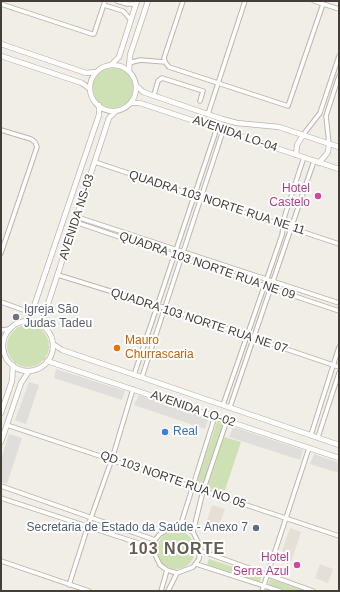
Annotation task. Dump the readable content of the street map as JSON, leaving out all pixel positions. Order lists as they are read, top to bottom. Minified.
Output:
{"streets":{"street":["AVENIDA LO-04","QUADRA 103 NORTE RUA NE 11","AVENIDA NS-03","QUADRA 103 NORTE RUA NE 09","QUADRA 103 NORTE RUA NE 07","AVENIDA LO-02","QD 103 NORTE RUA NO 05"]},"crossings":[["AVENIDA LO-04","AVENIDA NS-03"],["QUADRA 103 NORTE RUA NE 11","AVENIDA NS-03"],["AVENIDA NS-03","QUADRA 103 NORTE RUA NE 09"],["AVENIDA NS-03","QUADRA 103 NORTE RUA NE 07"],["AVENIDA NS-03","AVENIDA LO-02"]],"districts":["103 NORTE"],"places":["Hotel Castelo","Igreja São Judas Tadeu","Mauro Churrascaria","Real","Secretaria de Estado da Saúde - Anexo 7","Hotel Serra Azul"]}
